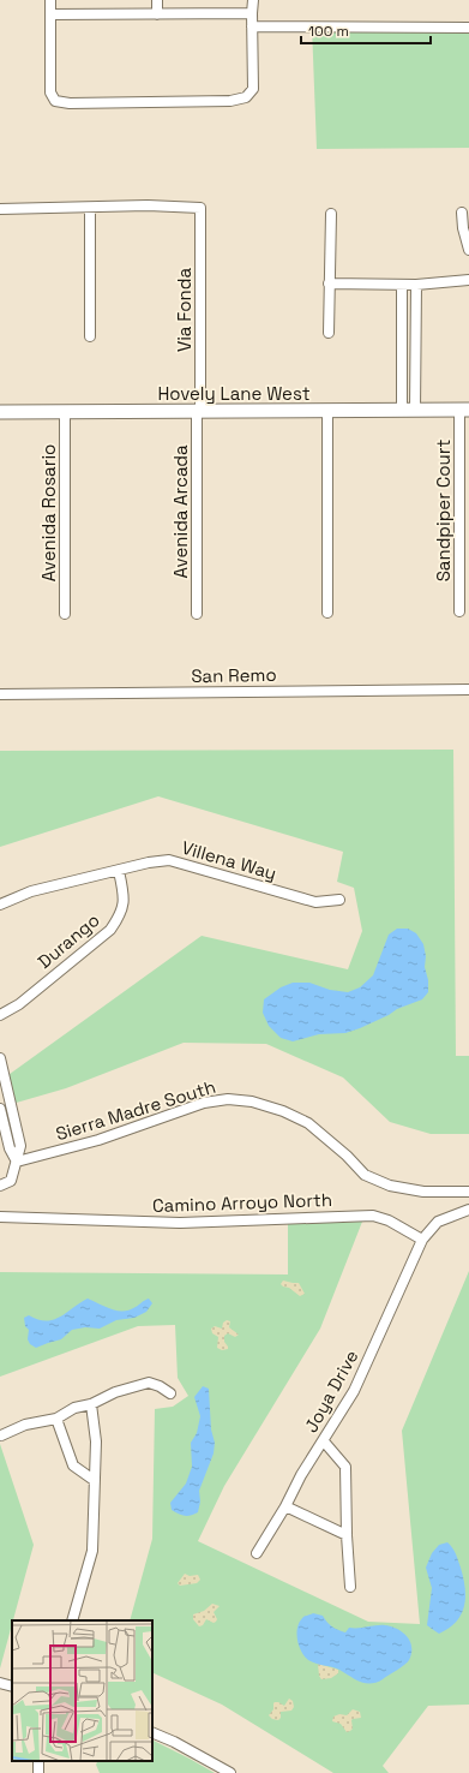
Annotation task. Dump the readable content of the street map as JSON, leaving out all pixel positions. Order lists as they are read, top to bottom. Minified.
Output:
{"streets":{"street":["Via Fonda","Hovely Lane West","Sandpiper Court","Avenida Arcada","Avenida Rosario","San Remo","Villena Way","Durango","Sierra Madre South","Camino Arroyo North","Joya Drive"]},"crossings":[["Via Fonda","Hovely Lane West"],["Via Fonda","Avenida Arcada"],["Hovely Lane West","Sandpiper Court"],["Hovely Lane West","Avenida Arcada"],["Hovely Lane West","Avenida Rosario"],["Villena Way","Durango"],["Camino Arroyo North","Joya Drive"]],"scale_bar":"100 m"}
